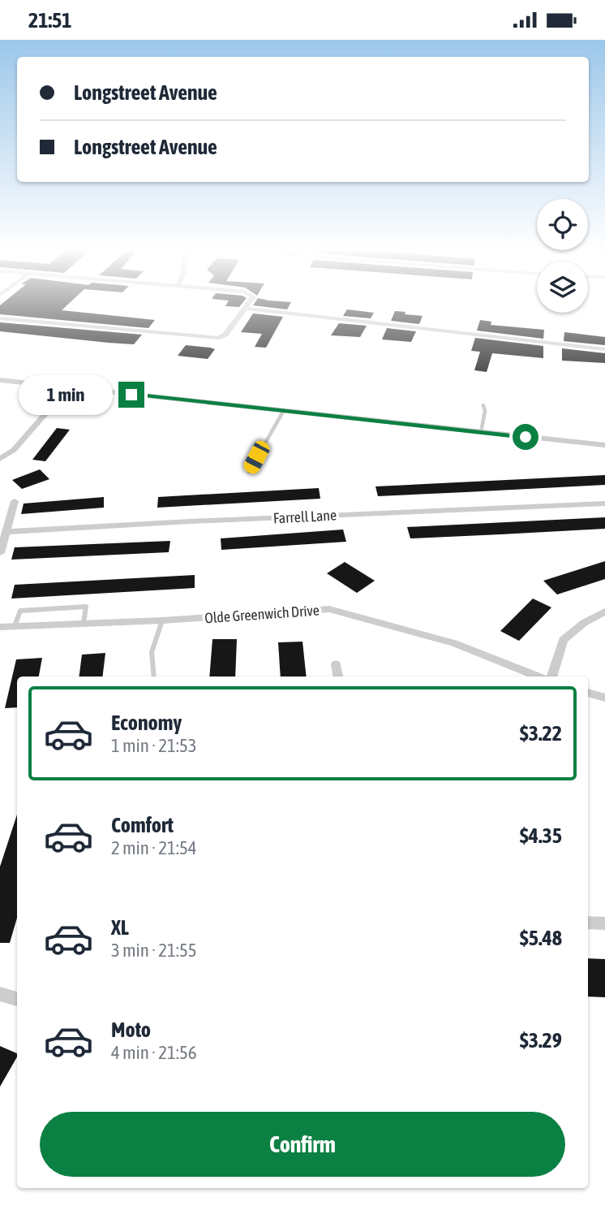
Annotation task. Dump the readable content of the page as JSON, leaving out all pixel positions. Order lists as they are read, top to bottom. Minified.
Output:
{"streets":{"street":["Farrell Lane","Olde Greenwich Drive"]},"page":{"status":"21:51","banner":["Longstreet Avenue","Longstreet Avenue"],"bubble":"1 min","list":[{"name":"Economy","note":"1 min · 21:53","value":"$3.22"},{"name":"Comfort","note":"2 min · 21:54","value":"$4.35"},{"name":"XL","note":"3 min · 21:55","value":"$5.48"},{"name":"Moto","note":"4 min · 21:56","value":"$3.29"}],"buttons":"Confirm"}}
